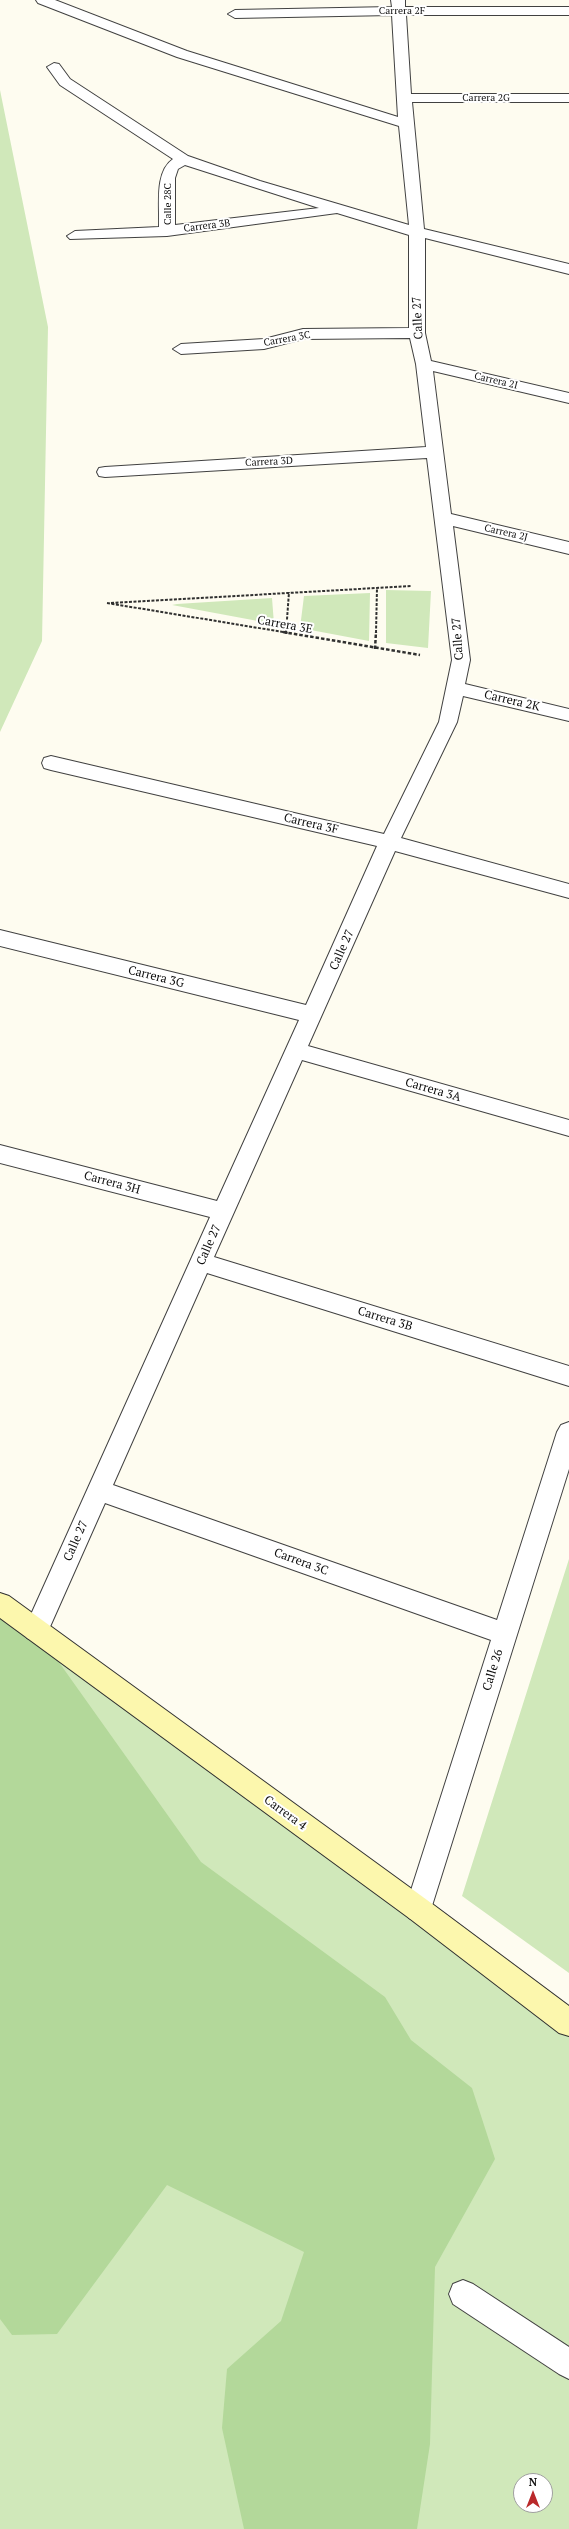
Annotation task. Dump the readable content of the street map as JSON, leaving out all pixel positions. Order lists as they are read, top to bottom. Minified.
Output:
{"streets":{"main road":["Carrera 4"],"street":["Carrera 2F","Carrera 2G","Calle 28C","Carrera 3B","Calle 27","Carrera 3C","Carrera 2I","Carrera 3D","Carrera 2J","Carrera 2K","Carrera 3F","Carrera 3G","Carrera 3A","Carrera 3H","Calle 26"],"path":["Carrera 3E"]},"crossings":[["Carrera 2F","Calle 27"],["Carrera 2G","Calle 27"],["Calle 28C","Carrera 3B"],["Carrera 3B","Calle 27"],["Calle 27","Carrera 3C"],["Calle 27","Carrera 2I"],["Calle 27","Carrera 3D"],["Calle 27","Carrera 2J"],["Calle 27","Carrera 3E"],["Calle 27","Carrera 2K"],["Calle 27","Carrera 3F"],["Calle 27","Carrera 3G"],["Calle 27","Carrera 3A"],["Calle 27","Carrera 3H"],["Calle 27","Carrera 4"],["Carrera 3C","Calle 26"],["Calle 26","Carrera 4"]],"north":"top"}
